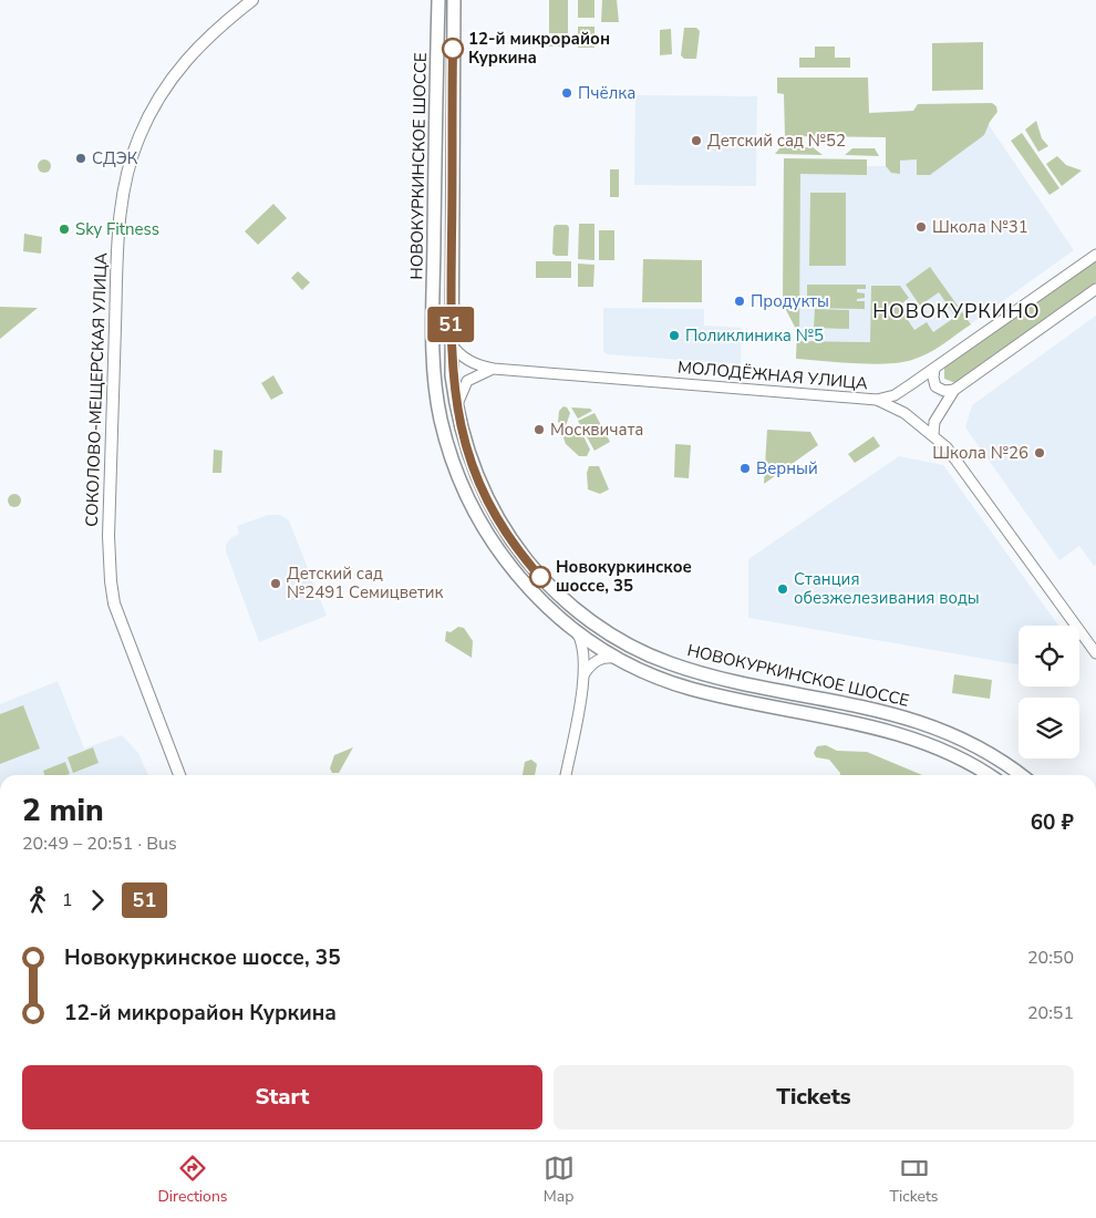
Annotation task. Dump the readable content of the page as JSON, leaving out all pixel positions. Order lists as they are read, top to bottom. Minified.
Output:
{"streets":{"main road":["НОВОКУРКИНСКОЕ ШОССЕ"],"street":["МОЛОДЁЖНАЯ УЛИЦА","СОКОЛОВО-МЕЩЕРСКАЯ УЛИЦА"]},"crossings":[["НОВОКУРКИНСКОЕ ШОССЕ","МОЛОДЁЖНАЯ УЛИЦА"]],"districts":["НОВОКУРКИНО"],"places":["12-й микрорайон Куркина","Пчёлка","Детский сад №52","СДЭК","Школа №31","Sky Fitness","Продукты","Поликлиника №5","Москвичата","Школа №26","Верный","Новокуркинское шоссе, 35","Детский сад №2491 Семицветик","Станция обезжелезивания воды"],"lines":["bus line 51"],"page":{"on_map":"51","heading":["2 min","20:49 – 20:51 · Bus","60 ₽"],"legs":["1","51"],"list":[{"name":"Новокуркинское шоссе, 35","value":"20:50"},{"name":"12-й микрорайон Куркина","value":"20:51"}],"buttons":["Start","Tickets"],"tabs":["Directions","Map","Tickets"]}}
